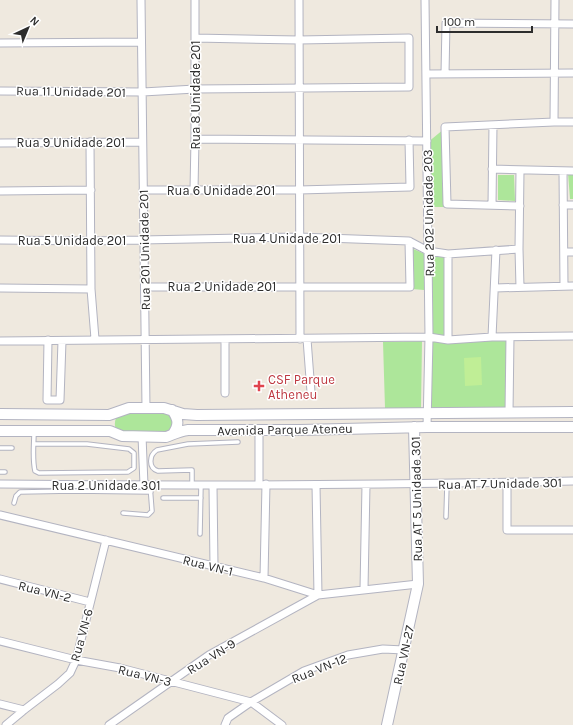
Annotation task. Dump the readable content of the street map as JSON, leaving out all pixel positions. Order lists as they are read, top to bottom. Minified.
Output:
{"streets":{"street":["Rua 11 Unidade 201","Rua 8 Unidade 201","Rua 9 Unidade 201","Rua 6 Unidade 201","Rua 202 Unidade 203","Rua 4 Unidade 201","Rua 5 Unidade 201","Rua 201 Unidade 201","Rua 2 Unidade 201","Avenida Parque Ateneu","Rua AT 7 Unidade 301","Rua 2 Unidade 301","Rua AT 5 Unidade 301","Rua VN-1","Rua VN-2","Rua VN-6","Rua VN-27","Rua VN-9","Rua VN-12","Rua VN-3"]},"crossings":[["Rua 11 Unidade 201","Rua 201 Unidade 201"],["Rua 8 Unidade 201","Rua 6 Unidade 201"],["Rua 9 Unidade 201","Rua 201 Unidade 201"],["Rua 6 Unidade 201","Rua 201 Unidade 201"],["Rua 202 Unidade 203","Rua 4 Unidade 201"],["Rua 202 Unidade 203","Avenida Parque Ateneu"],["Rua 4 Unidade 201","Rua 5 Unidade 201"],["Rua 4 Unidade 201","Rua 201 Unidade 201"],["Rua 4 Unidade 201","Rua 2 Unidade 201"],["Rua 5 Unidade 201","Rua 201 Unidade 201"],["Rua 201 Unidade 201","Rua 2 Unidade 201"],["Rua 201 Unidade 201","Avenida Parque Ateneu"],["Avenida Parque Ateneu","Rua AT 5 Unidade 301"],["Rua AT 7 Unidade 301","Rua 2 Unidade 301"],["Rua AT 7 Unidade 301","Rua AT 5 Unidade 301"],["Rua AT 5 Unidade 301","Rua VN-1"],["Rua AT 5 Unidade 301","Rua VN-27"],["Rua VN-1","Rua VN-6"],["Rua VN-1","Rua VN-27"],["Rua VN-1","Rua VN-9"],["Rua VN-2","Rua VN-6"],["Rua VN-6","Rua VN-3"],["Rua VN-27","Rua VN-12"],["Rua VN-9","Rua VN-3"],["Rua VN-12","Rua VN-3"]],"places":{"health":["CSF Parque Atheneu"]},"scale_bar":"100 m","north":"top right"}
